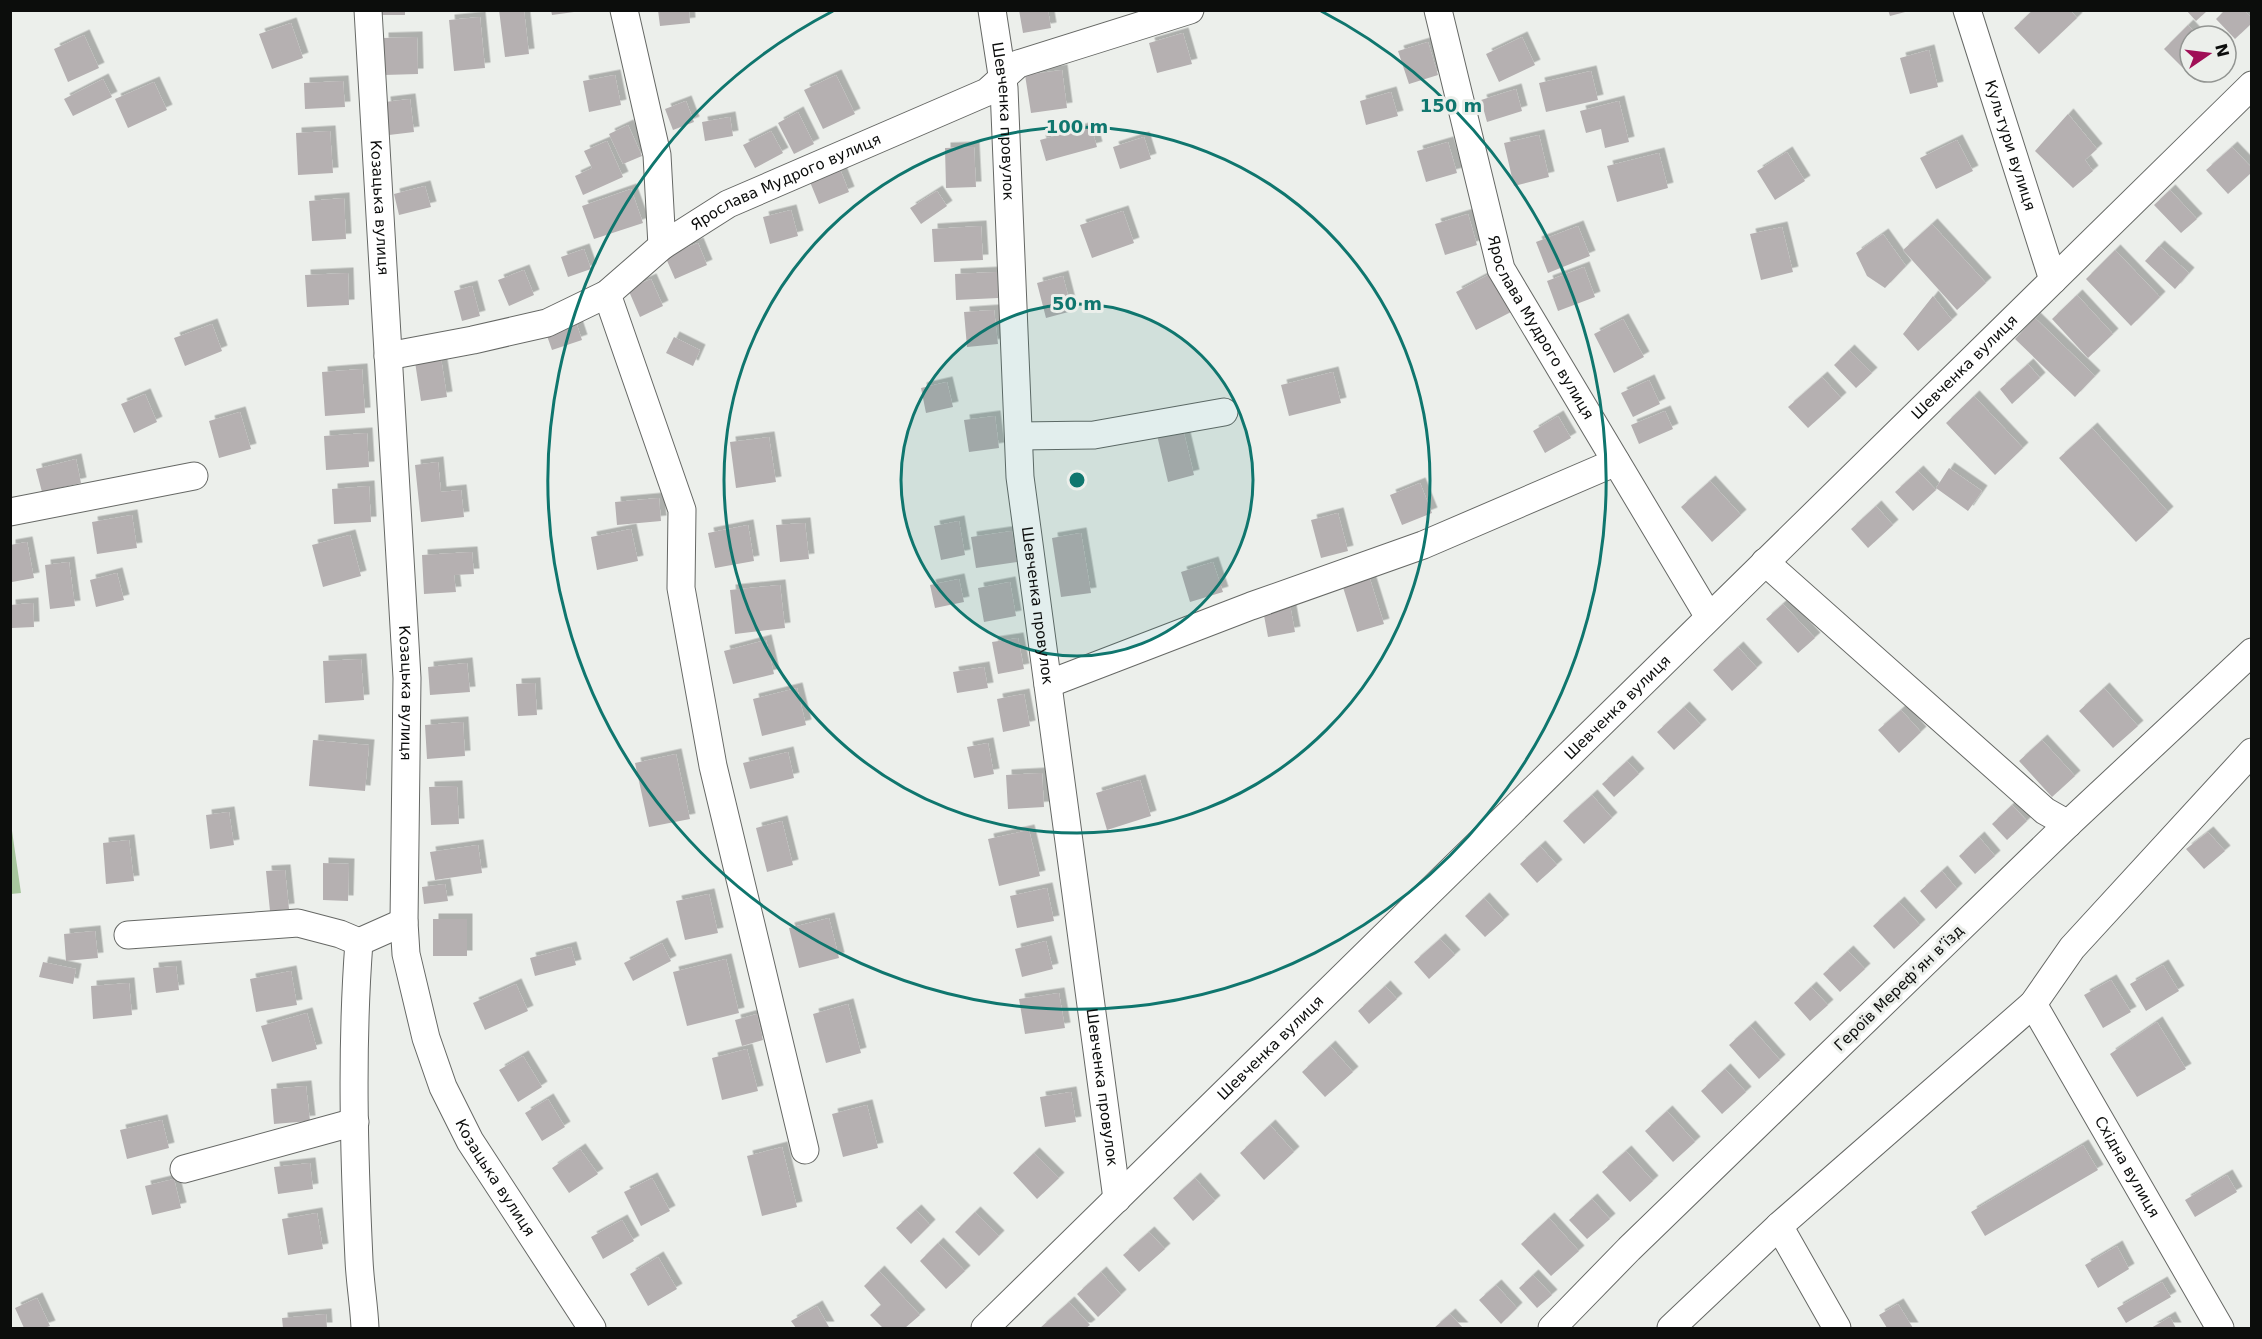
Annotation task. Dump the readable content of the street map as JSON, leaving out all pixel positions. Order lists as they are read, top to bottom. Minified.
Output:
{"streets":{"street":["Шевченка провулок","Культури вулиця","Ярослава Мудрого вулиця","Козацька вулиця","Шевченка вулиця","Героїв Мерефʼян вʼїзд","Східна вулиця"]},"crossings":[["Шевченка провулок","Ярослава Мудрого вулиця"],["Шевченка провулок","Шевченка вулиця"],["Культури вулиця","Шевченка вулиця"],["Ярослава Мудрого вулиця","Козацька вулиця"],["Ярослава Мудрого вулиця","Шевченка вулиця"]],"north":"right","rings":["150 m","100 m","50 m"]}
